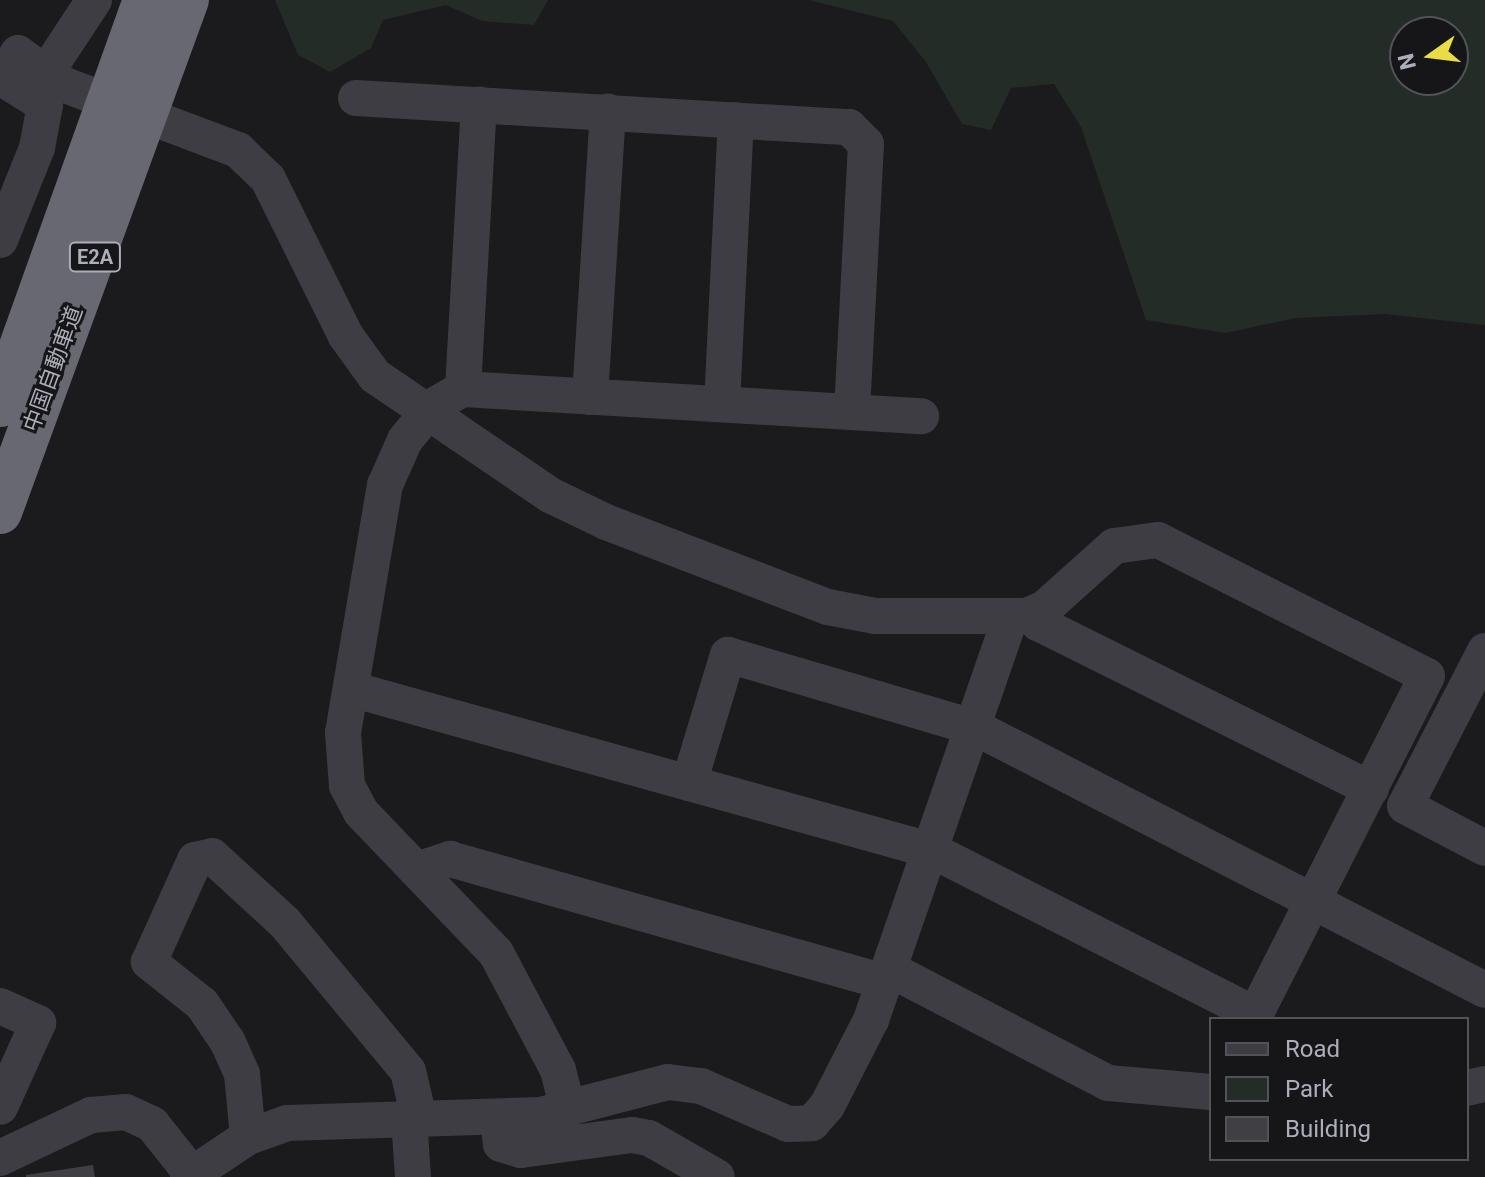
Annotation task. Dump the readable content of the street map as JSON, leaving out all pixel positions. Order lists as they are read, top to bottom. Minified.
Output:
{"streets":{"highway":["E2A","中国自動車道"]},"legend":["Road","Park","Building"],"north":"left"}
